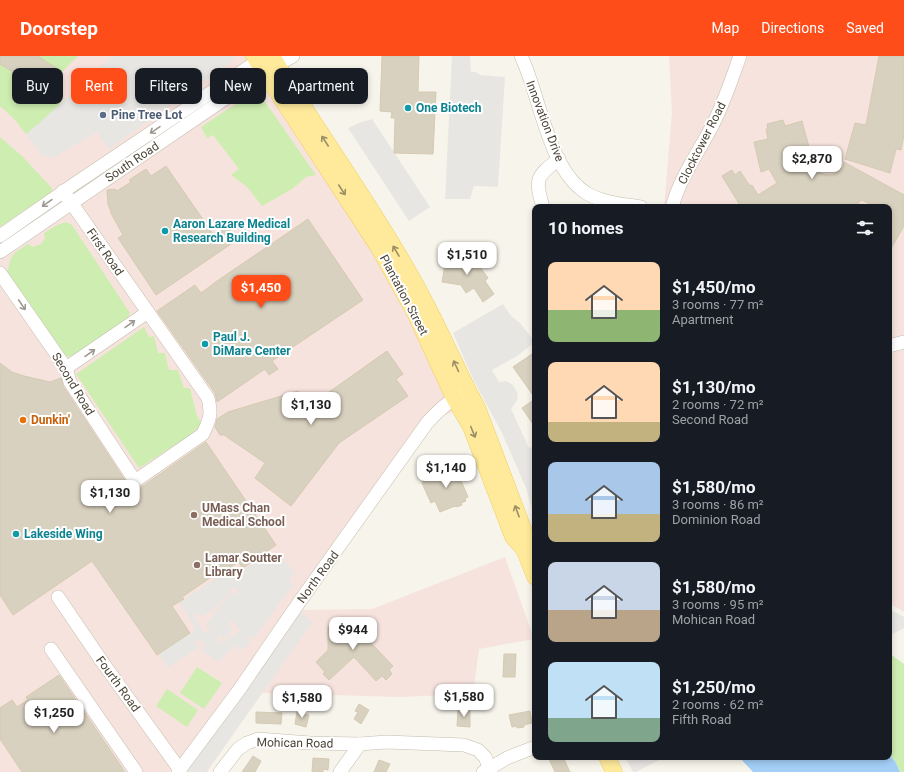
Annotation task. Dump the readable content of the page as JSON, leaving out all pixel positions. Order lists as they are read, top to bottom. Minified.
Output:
{"streets":{"main road":["Plantation Street"],"street":["Innovation Drive","Clocktower Road","South Road","First Road","Second Road","North Road","Fourth Road","Mohican Road"]},"crossings":[["South Road","First Road"],["South Road","Plantation Street"],["First Road","Second Road"],["Plantation Street","North Road"],["North Road","Fourth Road"]],"one_way":["Second Road"],"places":["One Biotech","Pine Tree Lot","Aaron Lazare Medical Research Building","Paul J. DiMare Center","Dunkin'","UMass Chan Medical School","Lakeside Wing","Lamar Soutter Library"],"page":{"header":"Doorstep","nav":["Map","Directions","Saved"],"chip":["Buy","Rent","Filters","New","Apartment"],"price":["$2,870","$1,510","$1,450","$1,130","$1,140","$1,130","$944","$1,580","$1,580","$1,250"],"heading":"10 homes","list":[{"name":"$1,450/mo","note":"3 rooms · 77 m² · Apartment"},{"name":"$1,130/mo","note":"2 rooms · 72 m² · Second Road"},{"name":"$1,580/mo","note":"3 rooms · 86 m² · Dominion Road"},{"name":"$1,580/mo","note":"3 rooms · 95 m² · Mohican Road"},{"name":"$1,250/mo","note":"2 rooms · 62 m² · Fifth Road"}]}}
